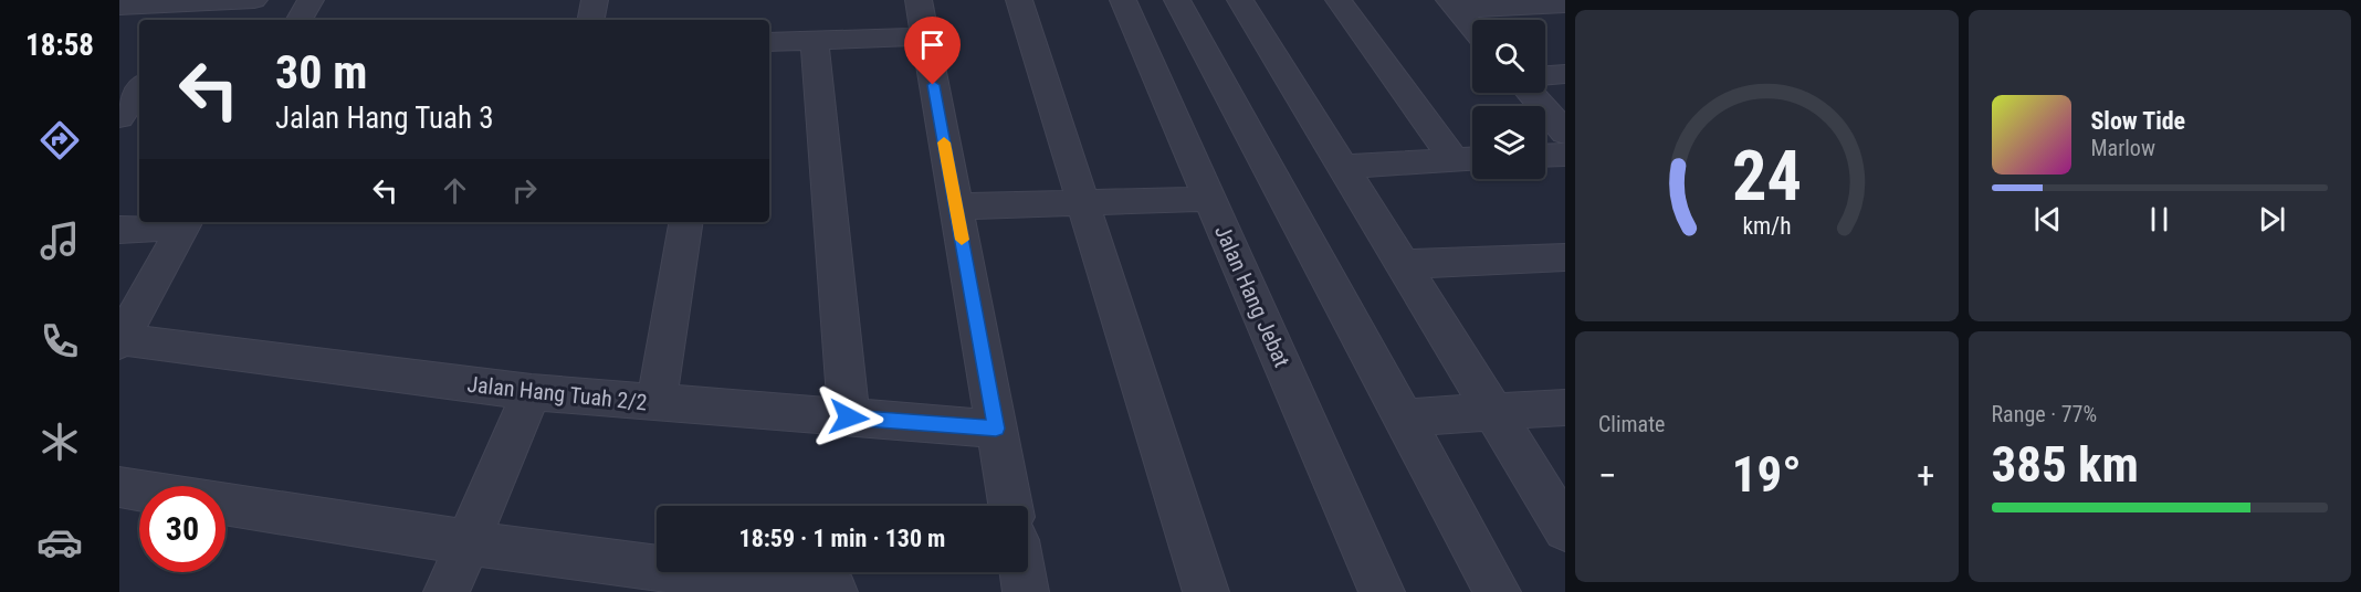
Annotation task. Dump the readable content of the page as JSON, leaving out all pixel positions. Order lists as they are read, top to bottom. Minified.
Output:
{"streets":{"street":["Jalan Hang Jebat","Jalan Hang Tuah 2/2"]},"page":{"tabs":"18:58","turn":["30 m","Jalan Hang Tuah 3"],"song":["Slow Tide","Marlow"],"tile":["Climate",["Range · 77%","385 km"]],"heat":["−","19°","+"],"limit":"30","trip":"18:59 · 1 min · 130 m","gauge":["24","km/h"]}}
